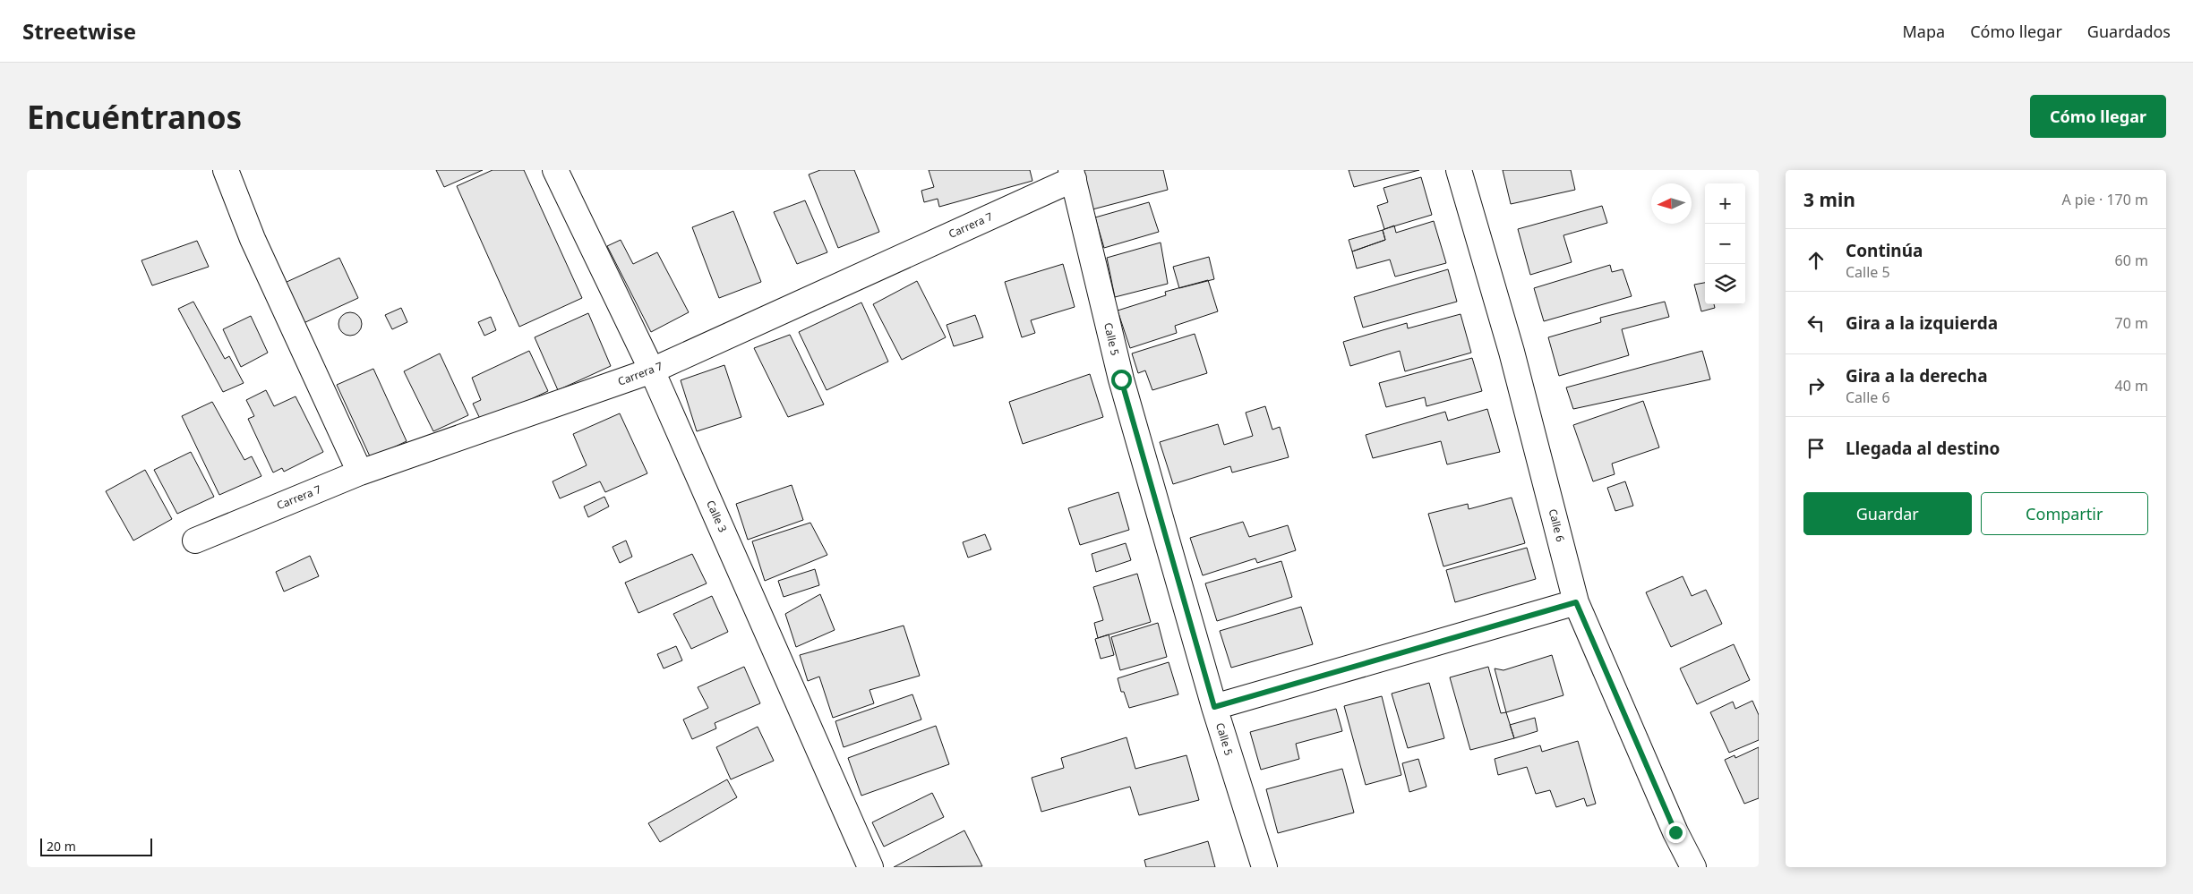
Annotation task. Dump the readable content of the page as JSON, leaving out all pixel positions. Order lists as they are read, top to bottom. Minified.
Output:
{"streets":{"street":["Carrera 7","Calle 5","Calle 3","Calle 6"]},"crossings":[["Carrera 7","Calle 5"],["Carrera 7","Calle 3"]],"scale_bar":"20 m","north":"left","page":{"header":"Streetwise","nav":["Mapa","Cómo llegar","Guardados"],"buttons":["Cómo llegar",["Guardar","Compartir"]],"title":"Encuéntranos","heading":["3 min","A pie · 170 m"],"map_buttons":["+","−"],"list":[["Continúa","Calle 5","60 m"],["Gira a la izquierda","70 m"],["Gira a la derecha","Calle 6","40 m"],"Llegada al destino"],"scale":"20 m"}}
